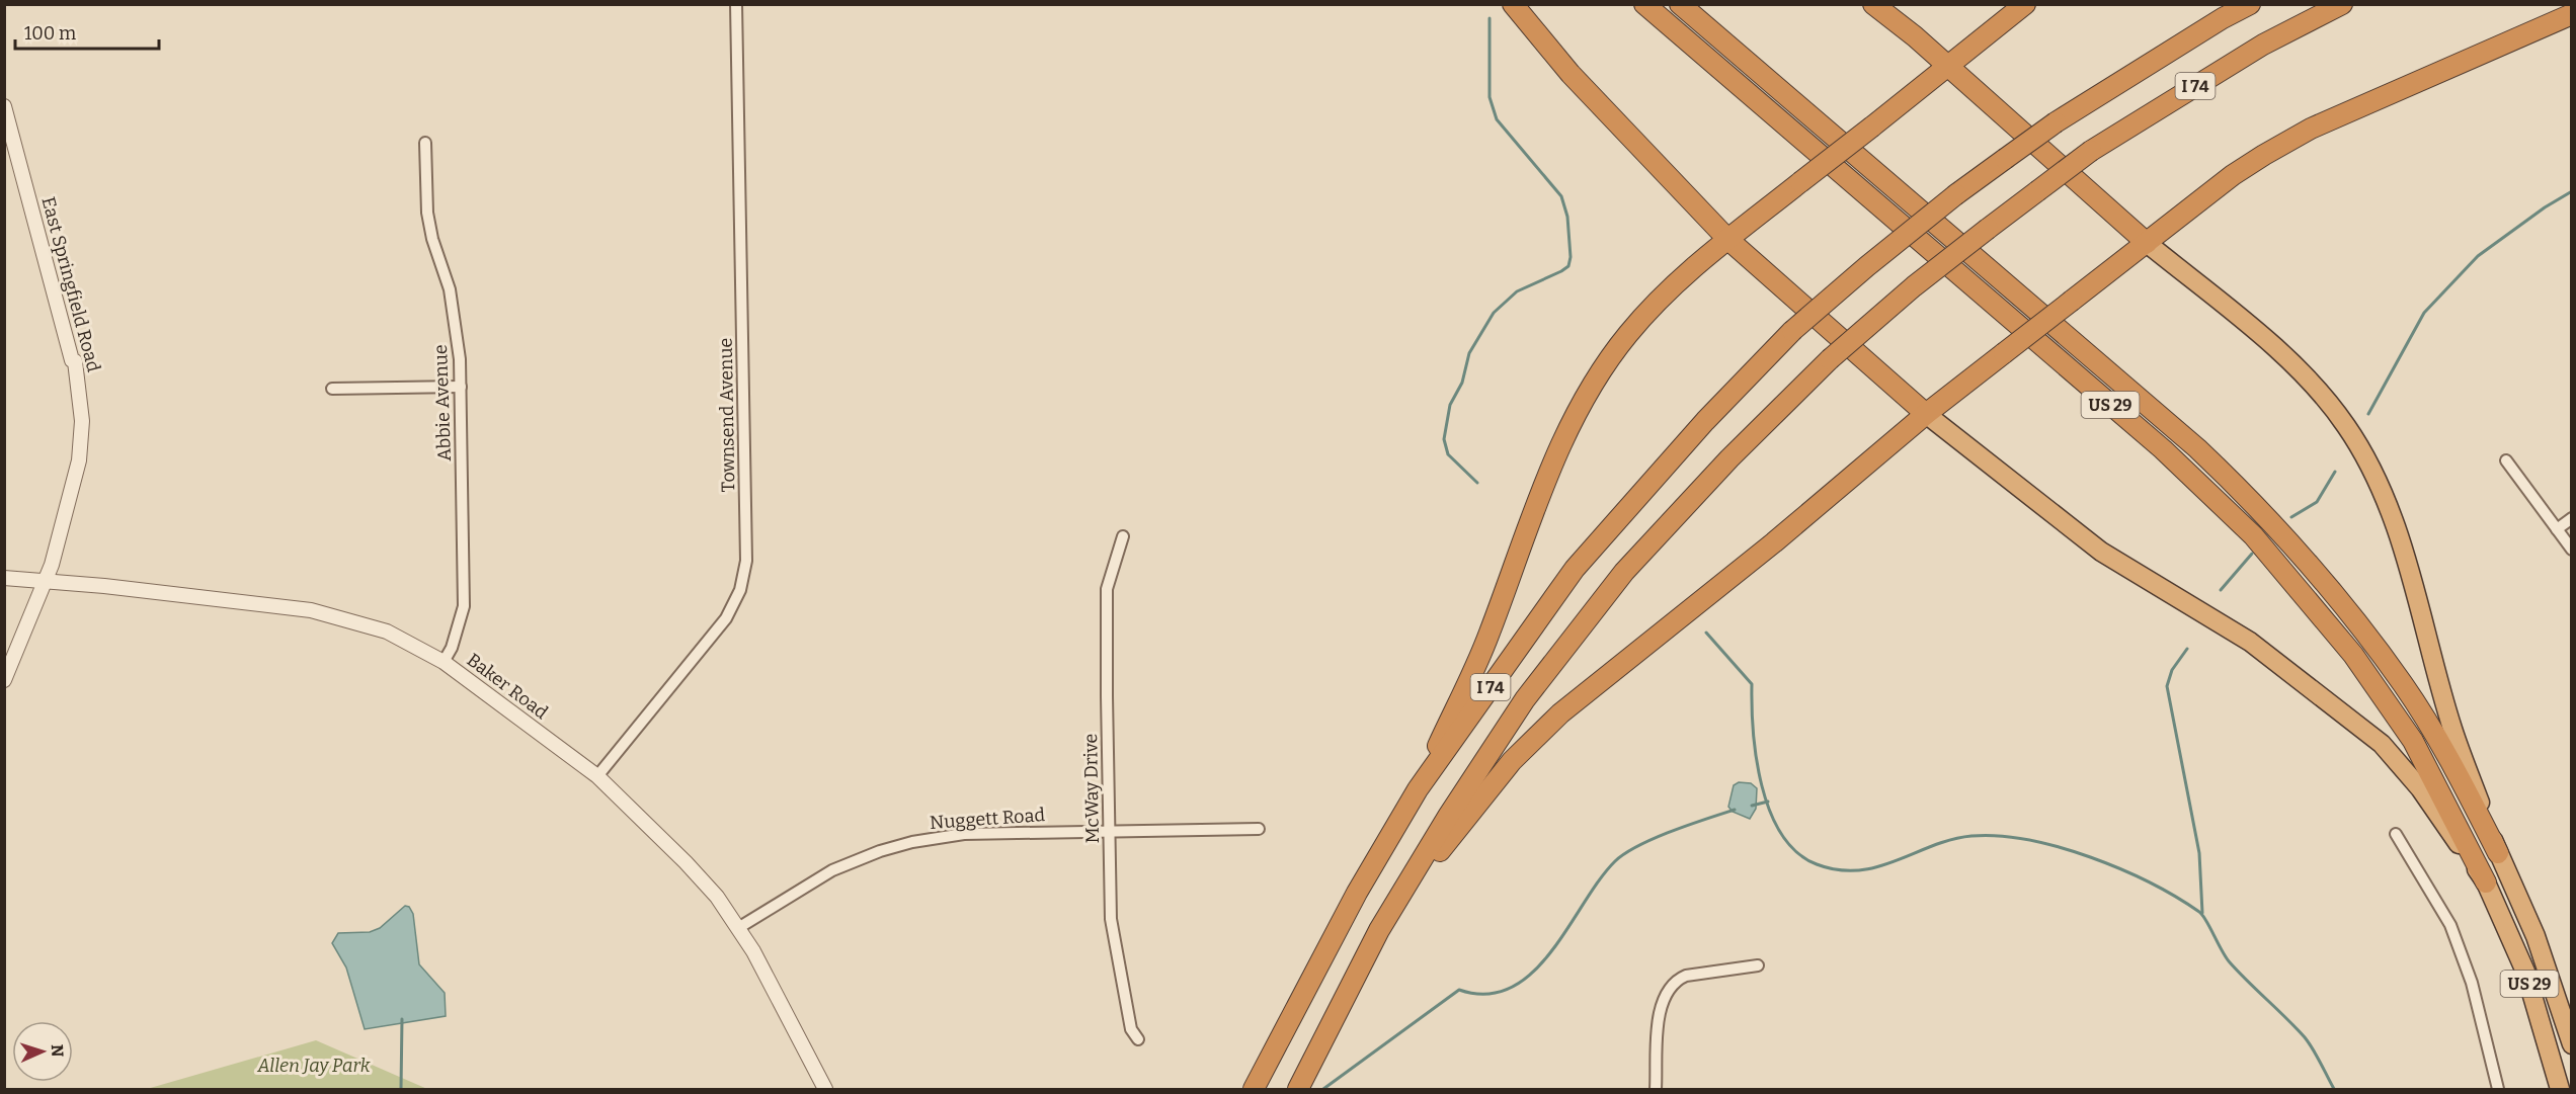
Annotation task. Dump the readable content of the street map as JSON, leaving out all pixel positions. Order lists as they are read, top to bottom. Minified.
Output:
{"streets":{"highway":["I 74","US 29"],"street":["East Springfield Road","Abbie Avenue","Townsend Avenue","Baker Road","McWay Drive","Nuggett Road"]},"crossings":[["East Springfield Road","Baker Road"],["Abbie Avenue","Baker Road"],["Townsend Avenue","Baker Road"],["Baker Road","Nuggett Road"],["McWay Drive","Nuggett Road"]],"parks":["Allen Jay Park"],"scale_bar":"100 m","north":"right"}
